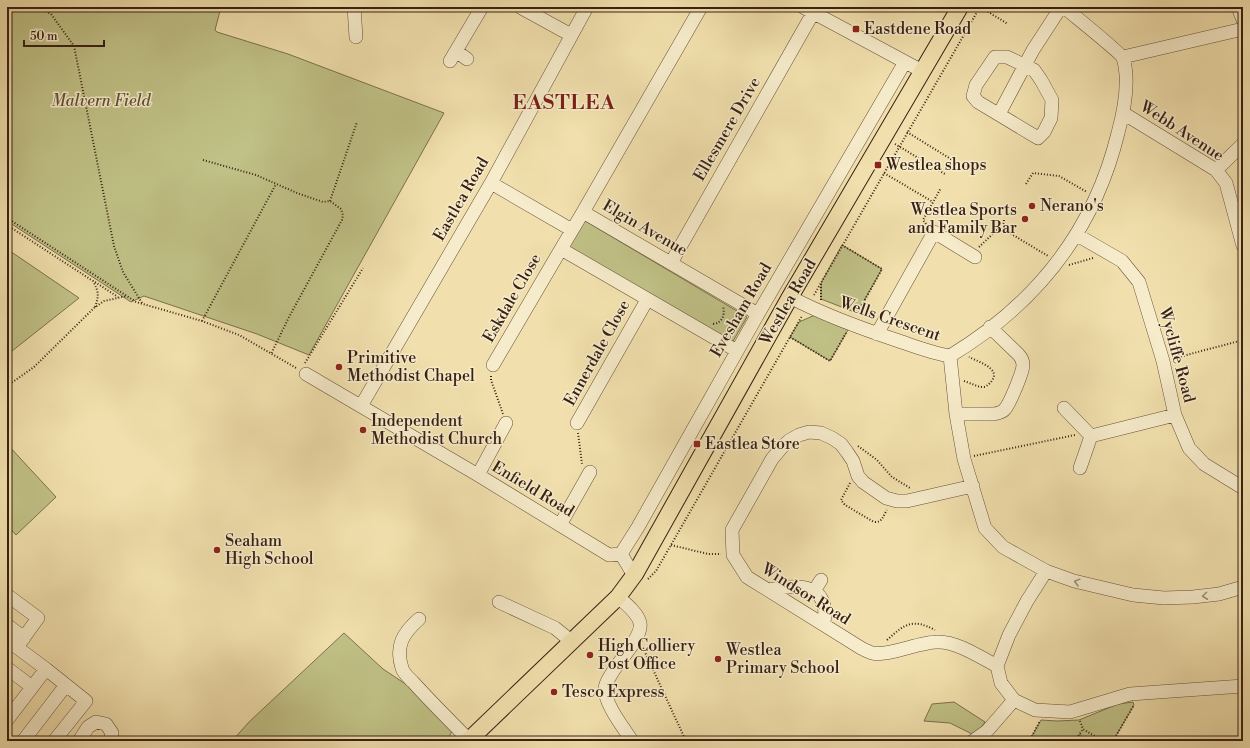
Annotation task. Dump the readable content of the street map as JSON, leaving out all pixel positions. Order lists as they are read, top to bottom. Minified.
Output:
{"streets":{"main road":["Westlea Road"],"street":["Ellesmere Drive","Webb Avenue","Eastlea Road","Elgin Avenue","Eskdale Close","Evesham Road","Wells Crescent","Ennerdale Close","Wycliffe Road","Enfield Road","Windsor Road"]},"crossings":[["Ellesmere Drive","Elgin Avenue"],["Webb Avenue","Wells Crescent"],["Eastlea Road","Enfield Road"],["Elgin Avenue","Eskdale Close"],["Elgin Avenue","Evesham Road"],["Westlea Road","Wells Crescent"],["Evesham Road","Enfield Road"],["Wells Crescent","Wycliffe Road"]],"districts":["EASTLEA"],"parks":["Malvern Field"],"places":{"transit":["Eastdene Road","Westlea shops","Eastlea Store"],"other":["Nerano's","Westlea Sports and Family Bar","Primitive Methodist Chapel","Independent Methodist Church","Seaham High School","High Colliery Post Office","Westlea Primary School","Tesco Express"]},"scale_bar":"50 m"}
